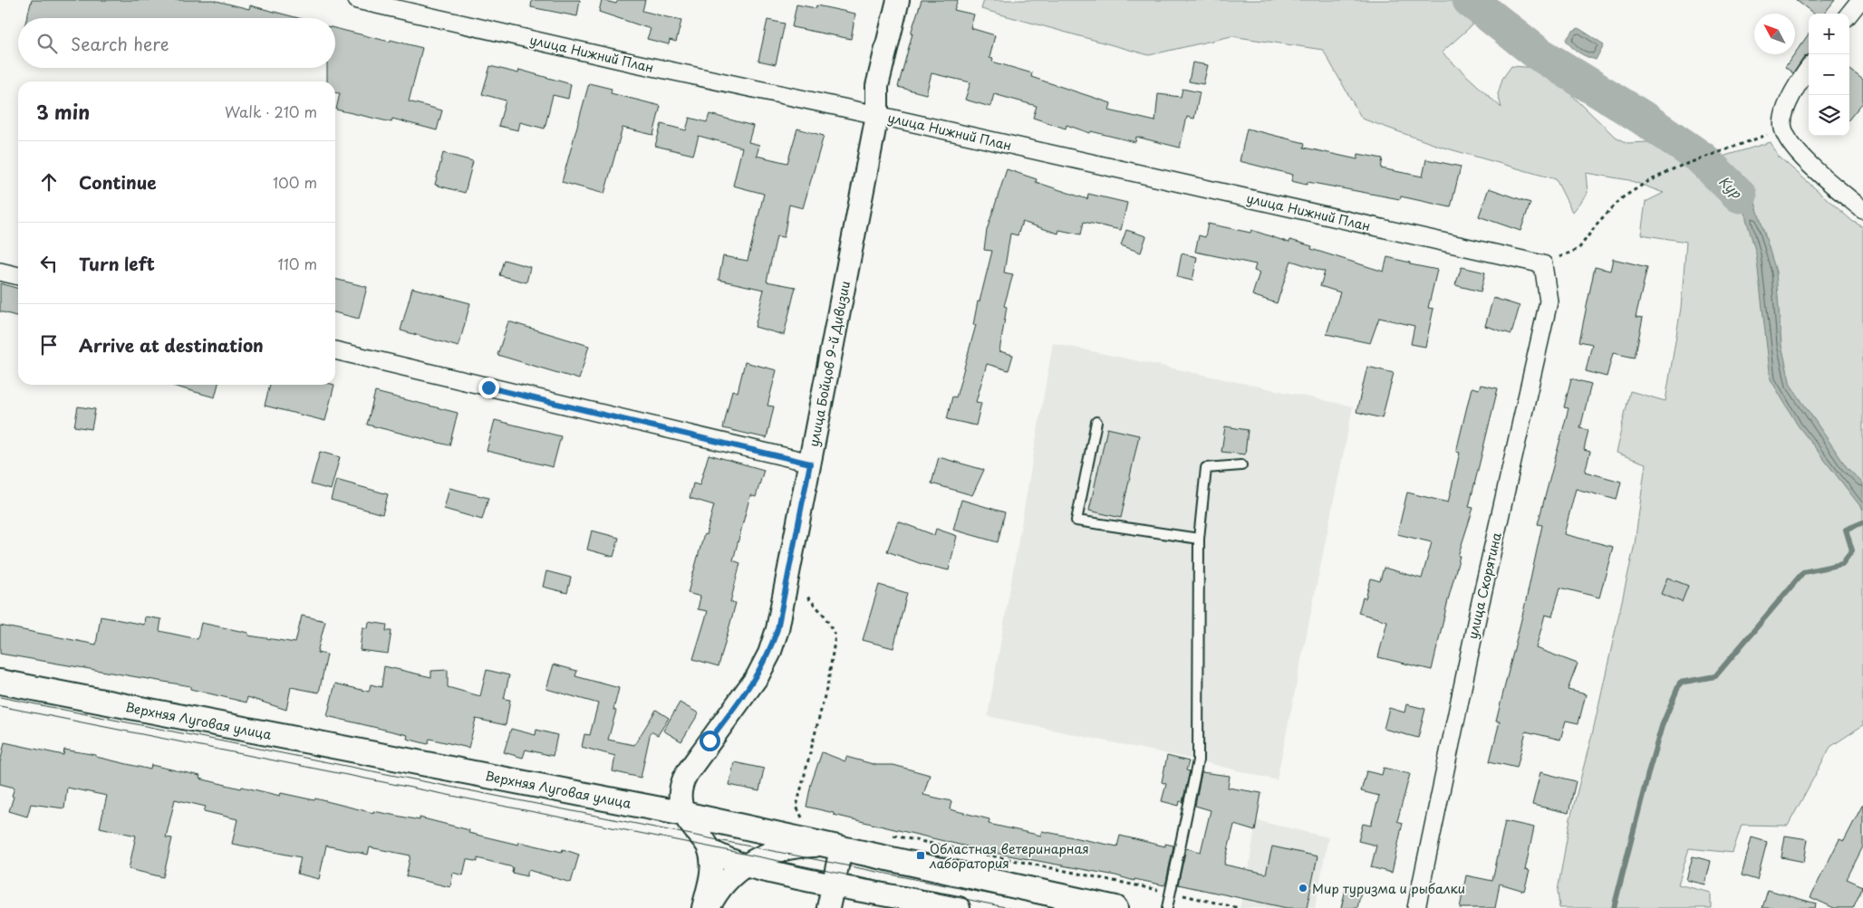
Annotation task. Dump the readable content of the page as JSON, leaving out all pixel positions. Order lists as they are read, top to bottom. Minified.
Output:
{"streets":{"main road":["Верхняя Луговая улица"],"street":["улица Нижний План","улица Бойцов 9-й Дивизии","улица Скорятина"]},"crossings":[["улица Нижний План","улица Бойцов 9-й Дивизии"],["улица Нижний План","улица Скорятина"],["улица Бойцов 9-й Дивизии","Верхняя Луговая улица"]],"water":["Кур"],"places":{"transit":["Областная ветеринарная лаборатория"],"other":["Мир туризма и рыбалки"]},"north":"top left","page":{"map_buttons":["+","−"],"search":"Search here","heading":["3 min","Walk · 210 m"],"list":[["Continue","100 m"],["Turn left","110 m"],"Arrive at destination"]}}
